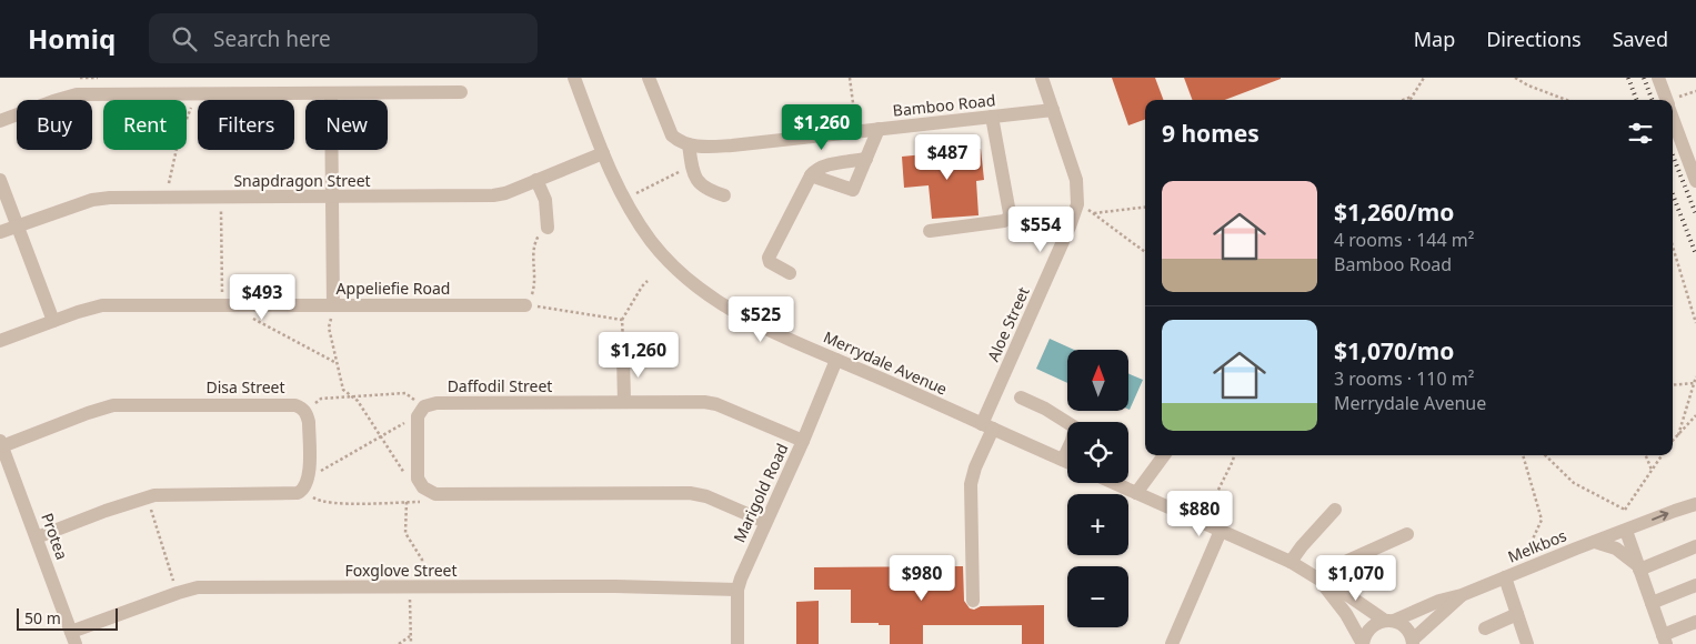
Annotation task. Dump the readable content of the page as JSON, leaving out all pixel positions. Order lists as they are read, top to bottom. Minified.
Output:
{"streets":{"street":["Bamboo Road","Snapdragon Street","Appeliefie Road","Aloe Street","Merrydale Avenue","Daffodil Street","Disa Street","Marigold Road","Protea","Melkbos","Foxglove Street"]},"crossings":[["Bamboo Road","Aloe Street"],["Snapdragon Street","Merrydale Avenue"],["Aloe Street","Merrydale Avenue"],["Merrydale Avenue","Marigold Road"],["Daffodil Street","Marigold Road"],["Disa Street","Protea"],["Marigold Road","Foxglove Street"],["Protea","Foxglove Street"]],"scale_bar":"50 m","north":"top","page":{"header":"Homiq","search":"Search here","nav":["Map","Directions","Saved"],"chip":["Buy","Rent","Filters","New"],"heading":"9 homes","price":["$1,260","$487","$554","$493","$525","$1,260","$880","$980","$1,070"],"list":[{"name":"$1,260/mo","note":"4 rooms · 144 m² · Bamboo Road"},{"name":"$1,070/mo","note":"3 rooms · 110 m² · Merrydale Avenue"}],"map_buttons":["+","−"],"scale":"50 m"}}
